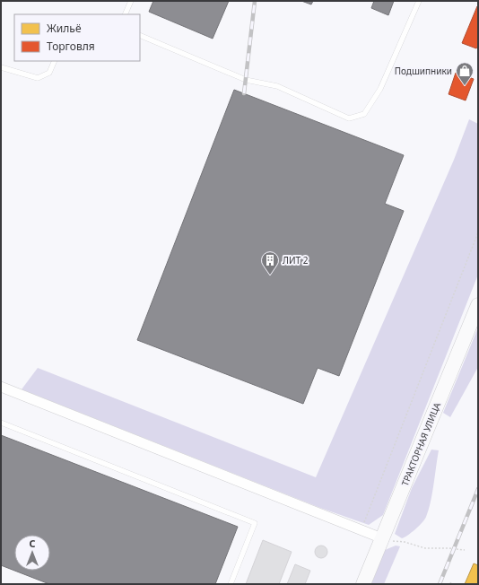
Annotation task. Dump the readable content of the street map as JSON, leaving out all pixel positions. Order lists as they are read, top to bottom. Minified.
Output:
{"streets":{"street":["ТРАКТОРНАЯ УЛИЦА"]},"places":{"shop":["Подшипники"],"building":["ЛИТ 2"]},"legend":["Жильё","Торговля"],"north":"top"}
